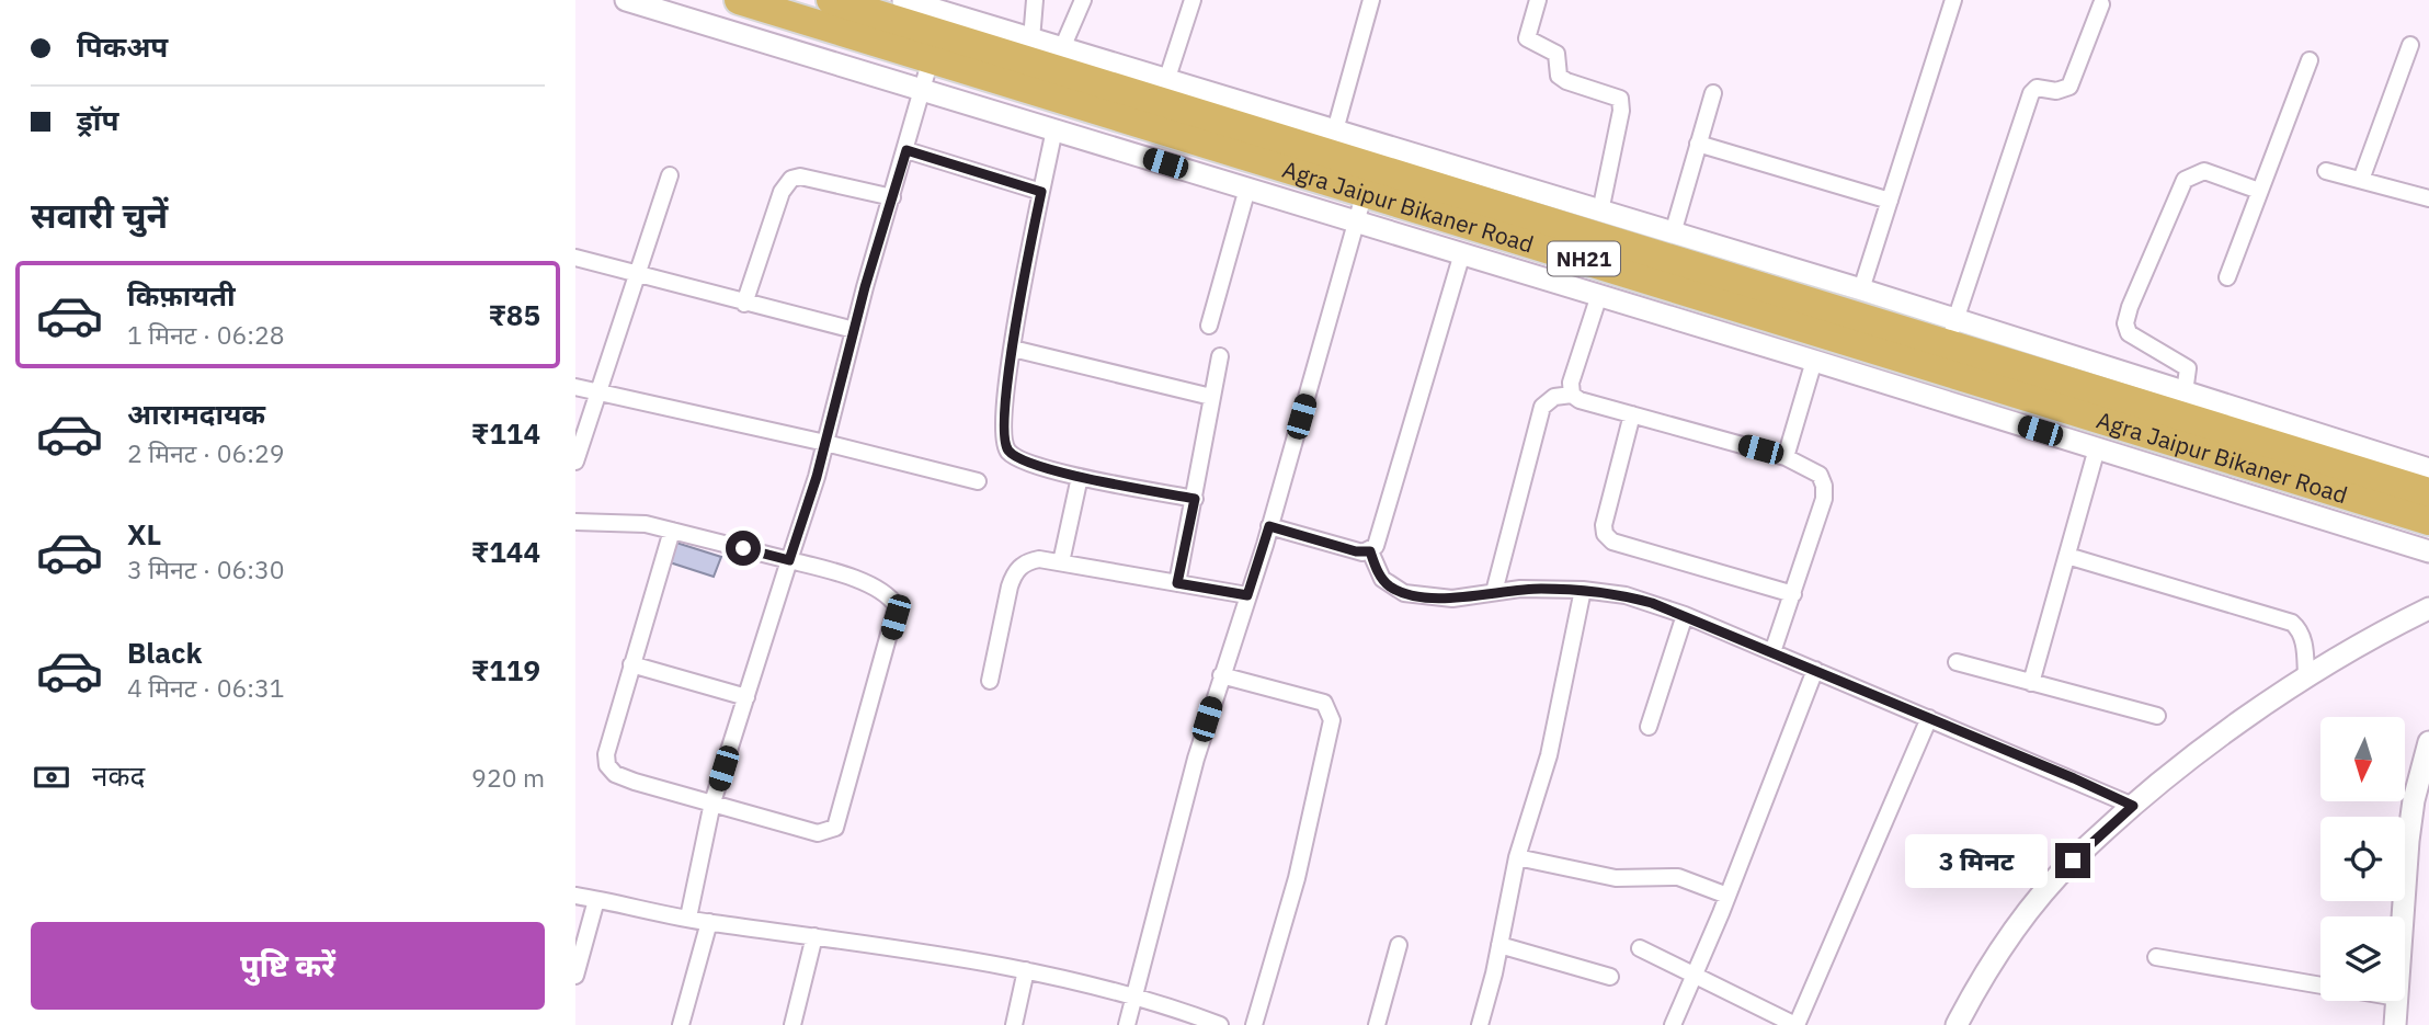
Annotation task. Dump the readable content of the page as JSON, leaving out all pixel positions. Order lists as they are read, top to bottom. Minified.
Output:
{"streets":{"highway":["Agra Jaipur Bikaner Road","NH21"]},"north":"bottom","page":{"banner":["पिकअप","ड्रॉप"],"heading":"सवारी चुनें","list":[{"name":"किफ़ायती","note":"1 मिनट · 06:28","value":"₹85"},{"name":"आरामदायक","note":"2 मिनट · 06:29","value":"₹114"},{"name":"XL","note":"3 मिनट · 06:30","value":"₹144"},{"name":"Black","note":"4 मिनट · 06:31","value":"₹119"}],"pay":["नकद","920 m"],"bubble":"3 मिनट","buttons":"पुष्टि करें"}}
